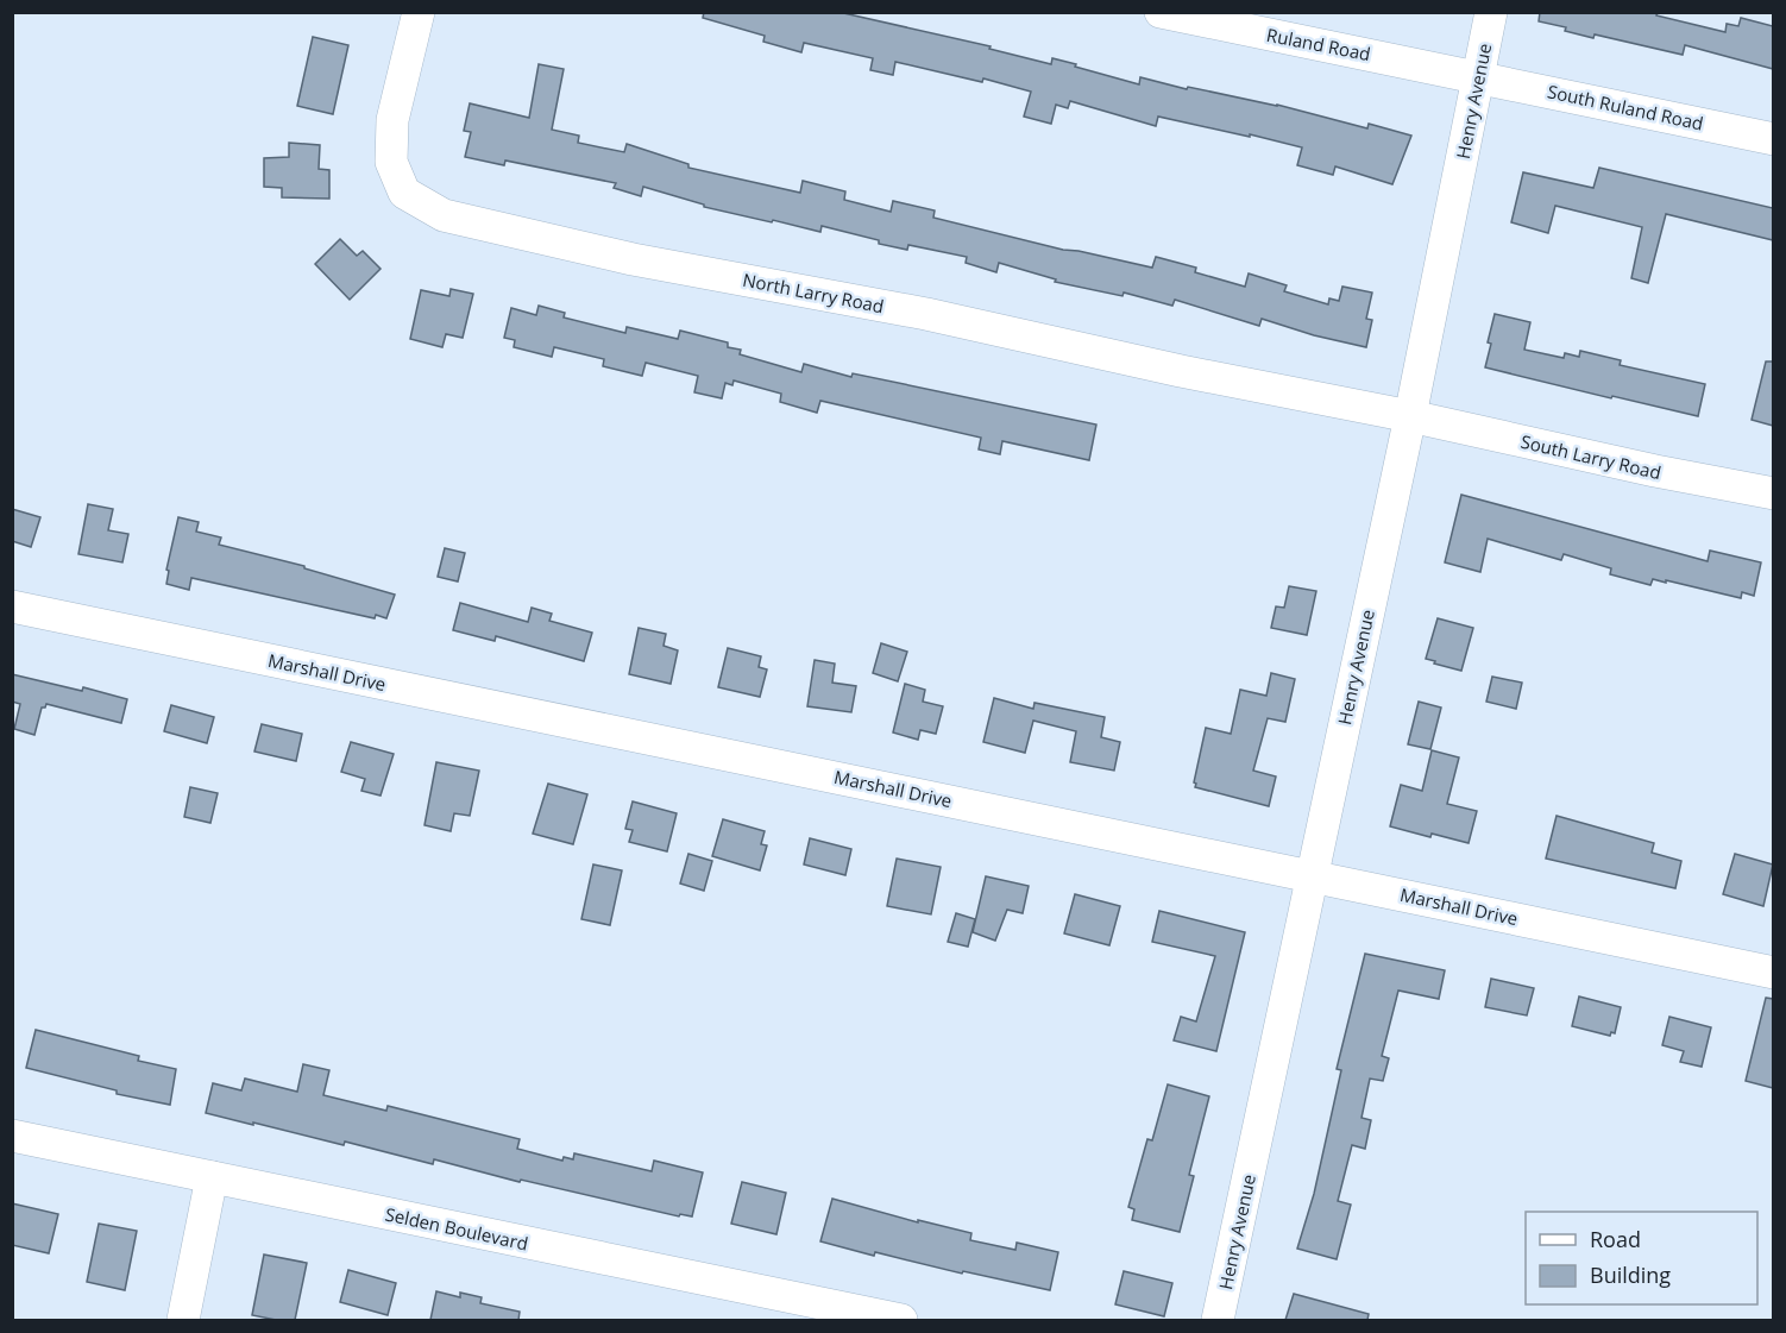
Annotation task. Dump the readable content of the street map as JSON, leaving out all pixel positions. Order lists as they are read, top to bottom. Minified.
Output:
{"streets":{"street":["Ruland Road","Henry Avenue","South Ruland Road","North Larry Road","South Larry Road","Marshall Drive","Selden Boulevard"]},"crossings":[["Ruland Road","Henry Avenue"],["Ruland Road","South Ruland Road"],["Henry Avenue","South Ruland Road"],["Henry Avenue","North Larry Road"],["Henry Avenue","South Larry Road"],["Henry Avenue","Marshall Drive"],["North Larry Road","South Larry Road"]],"legend":["Road","Building"]}
